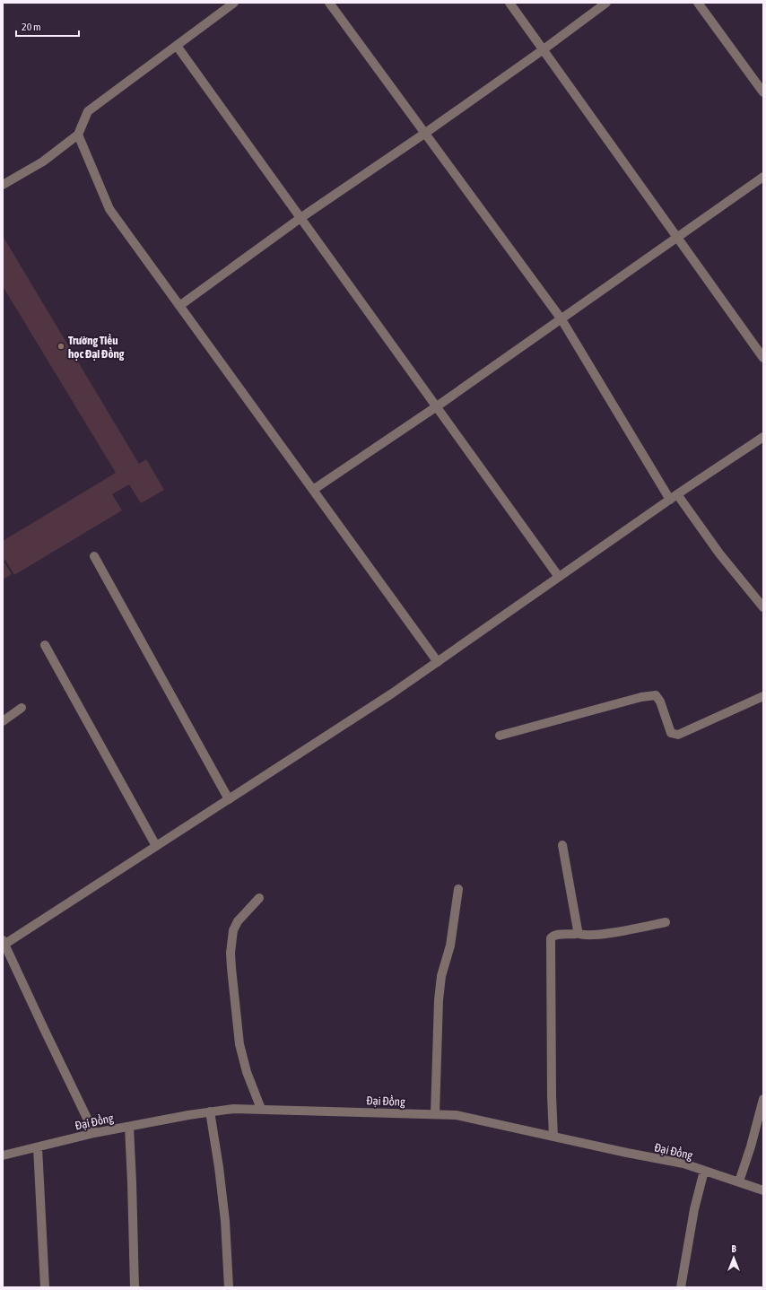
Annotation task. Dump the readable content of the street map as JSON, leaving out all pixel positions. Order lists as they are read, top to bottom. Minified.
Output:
{"streets":{"street":["Đại Đồng"]},"places":["Trường Tiểu học Đại Đồng"],"scale_bar":"20 m","north":"top"}
